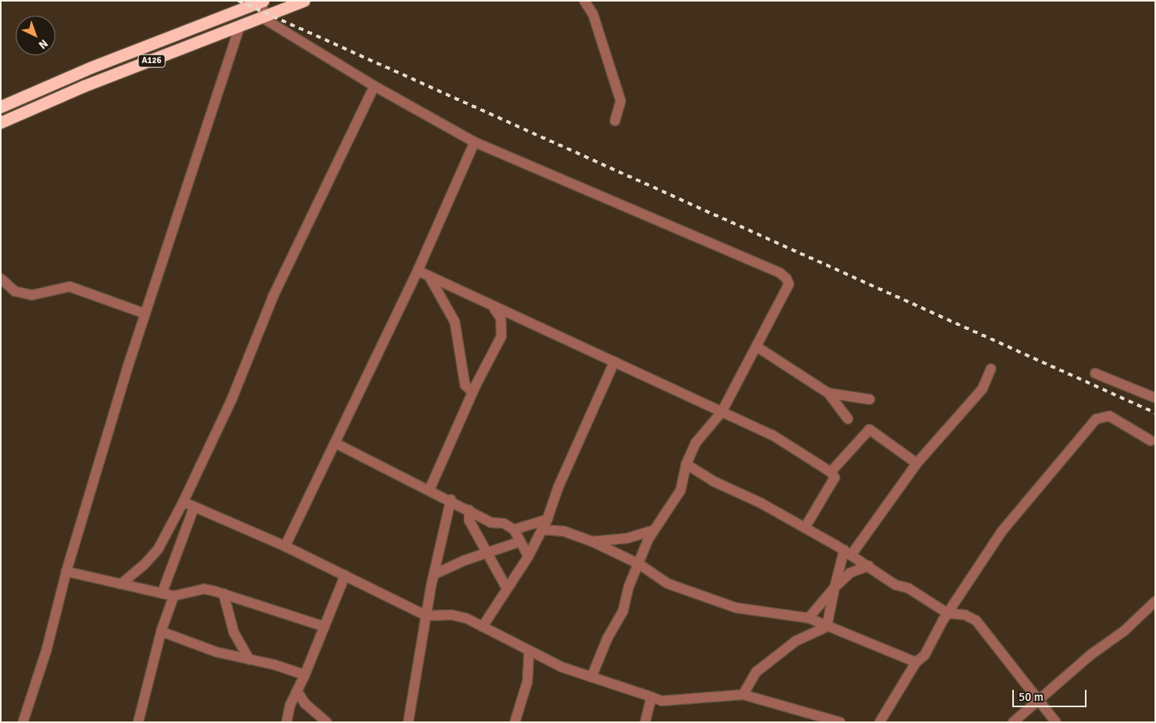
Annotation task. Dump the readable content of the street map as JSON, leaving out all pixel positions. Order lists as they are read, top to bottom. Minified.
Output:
{"streets":{"highway":["A126"]},"scale_bar":"50 m","north":"bottom right"}
